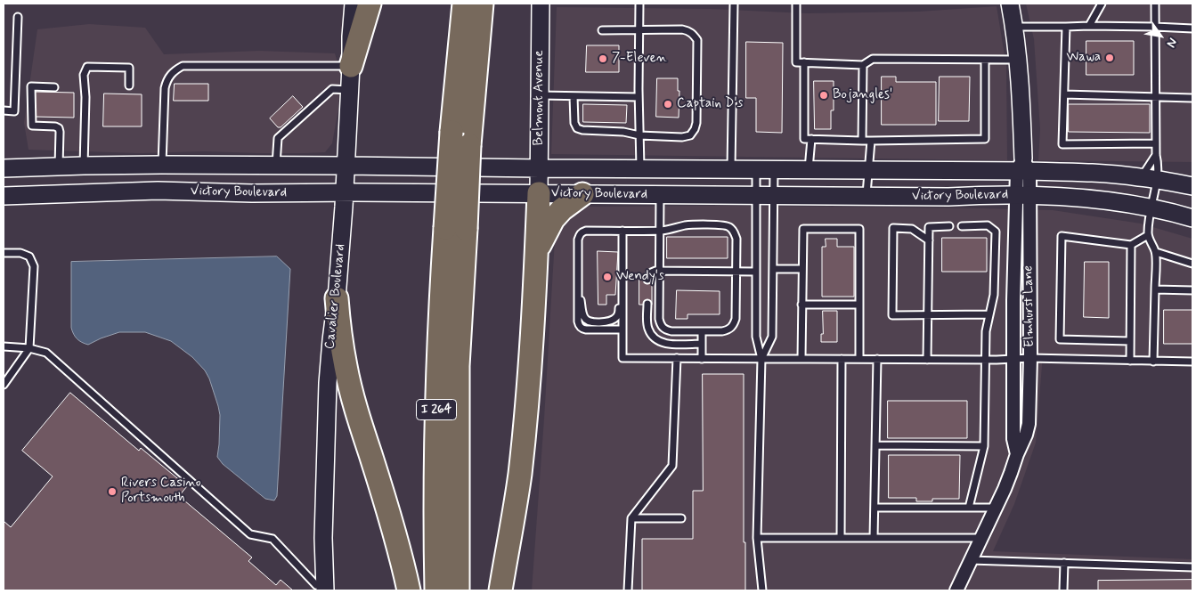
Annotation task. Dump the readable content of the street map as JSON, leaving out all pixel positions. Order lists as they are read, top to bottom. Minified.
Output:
{"streets":{"highway":["I 264"],"main road":["Belmont Avenue","Victory Boulevard","Cavalier Boulevard","Elmhurst Lane"]},"crossings":[["Belmont Avenue","Victory Boulevard"],["Victory Boulevard","Cavalier Boulevard"],["Victory Boulevard","Elmhurst Lane"]],"places":["Wawa","7-Eleven","Bojangles'","Captain D's","Wendy's","Rivers Casino Portsmouth"],"north":"bottom right"}
